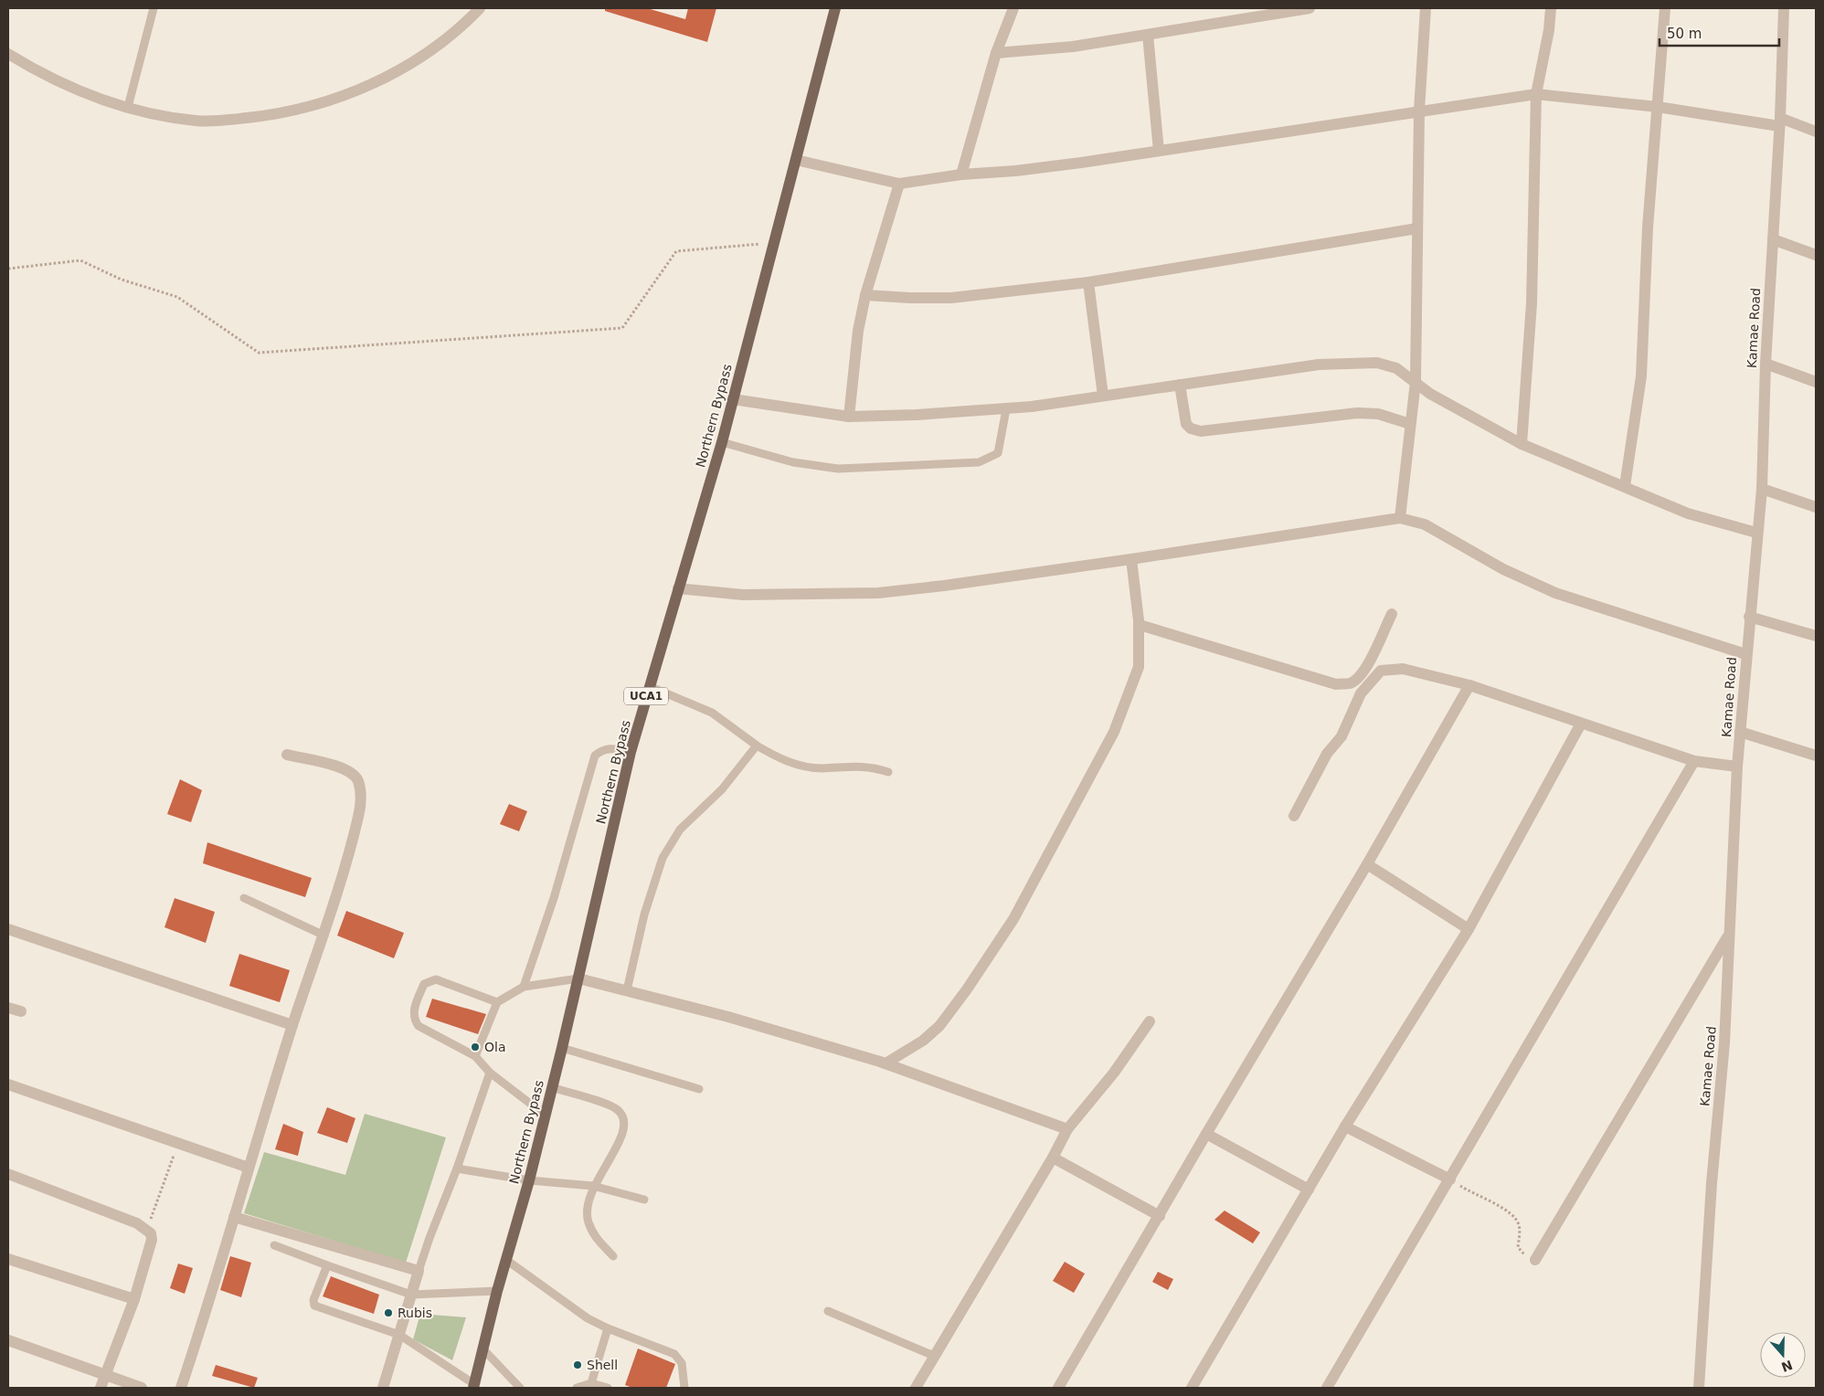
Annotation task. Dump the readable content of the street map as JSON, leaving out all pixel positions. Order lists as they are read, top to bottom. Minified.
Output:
{"streets":{"main road":["Northern Bypass","UCA1"],"street":["Kamae Road"]},"places":["Ola","Rubis","Shell"],"scale_bar":"50 m","north":"bottom"}
